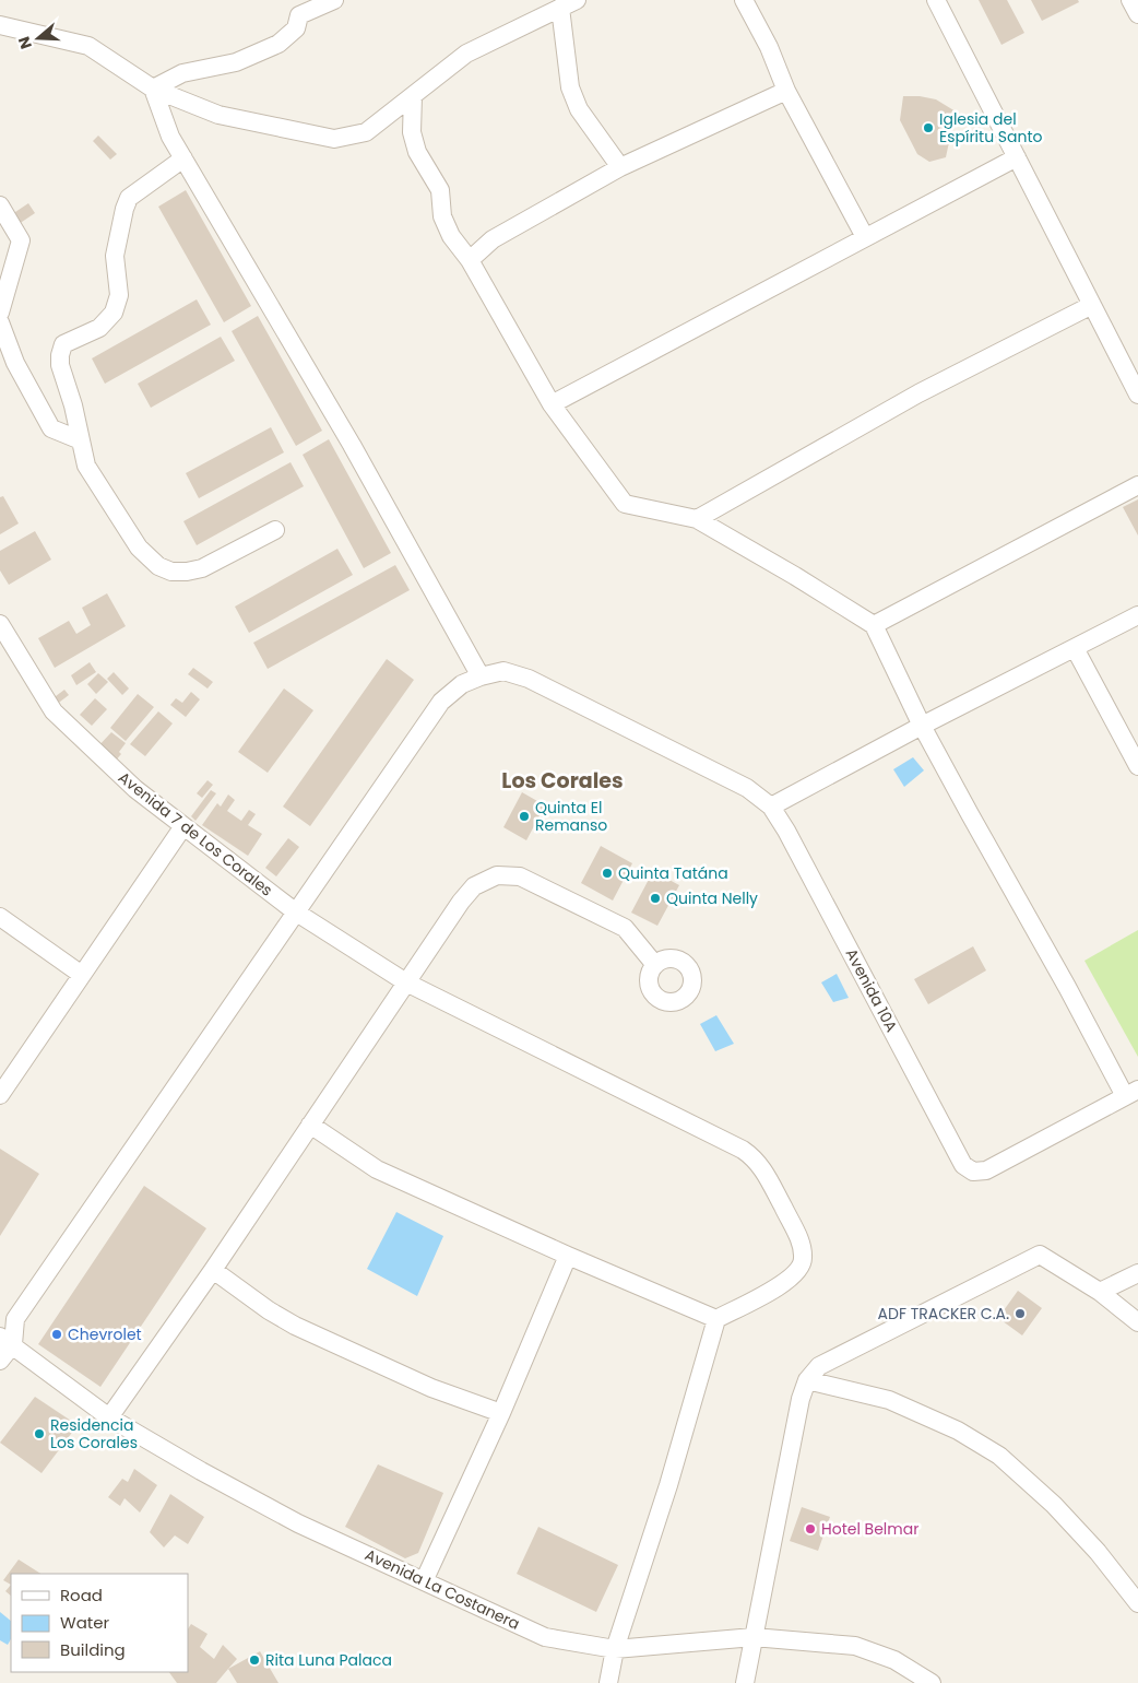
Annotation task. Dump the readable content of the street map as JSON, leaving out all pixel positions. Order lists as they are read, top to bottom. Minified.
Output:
{"streets":{"street":["Avenida 7 de Los Corales","Avenida 10A","Avenida La Costanera"]},"crossings":[["Avenida 7 de Los Corales","Avenida 10A"]],"districts":["Los Corales"],"places":["Iglesia del Espíritu Santo","Quinta El Remanso","Quinta Tatána","Quinta Nelly","ADF TRACKER C.A.","Chevrolet","Residencia Los Corales","Hotel Belmar","Rita Luna Palaca"],"legend":["Road","Water","Building"],"north":"left"}
